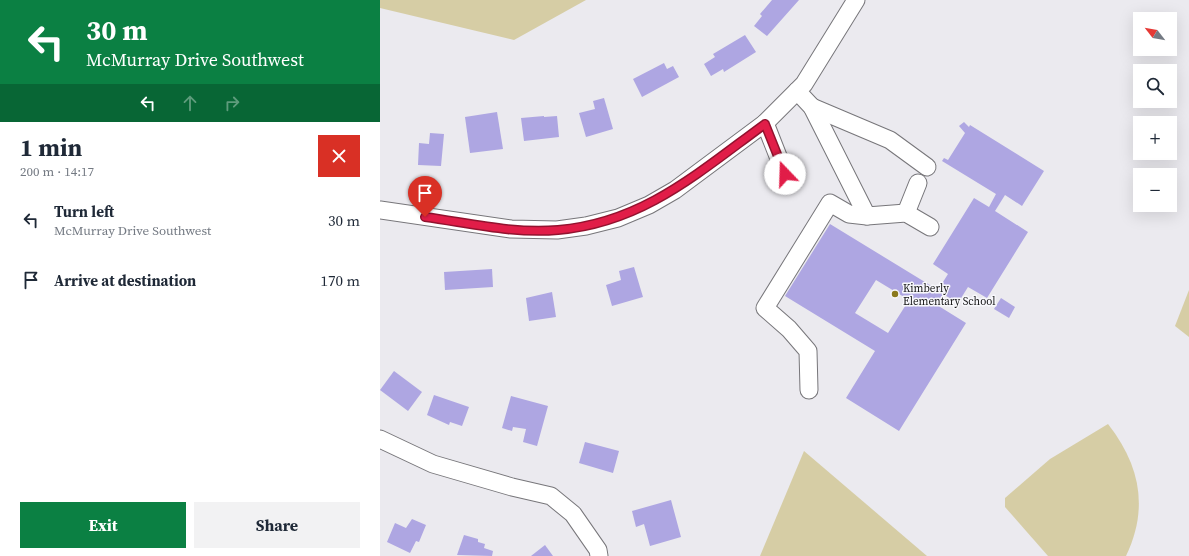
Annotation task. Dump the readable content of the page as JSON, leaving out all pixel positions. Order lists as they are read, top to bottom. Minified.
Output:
{"places":["Kimberly Elementary School"],"north":"top left","page":{"turn":["30 m","McMurray Drive Southwest"],"map_buttons":["+","−"],"heading":["1 min","200 m · 14:17"],"list":[{"name":"Turn left","note":"McMurray Drive Southwest","value":"30 m"},{"name":"Arrive at destination","value":"170 m"}],"buttons":["Exit","Share"]}}
